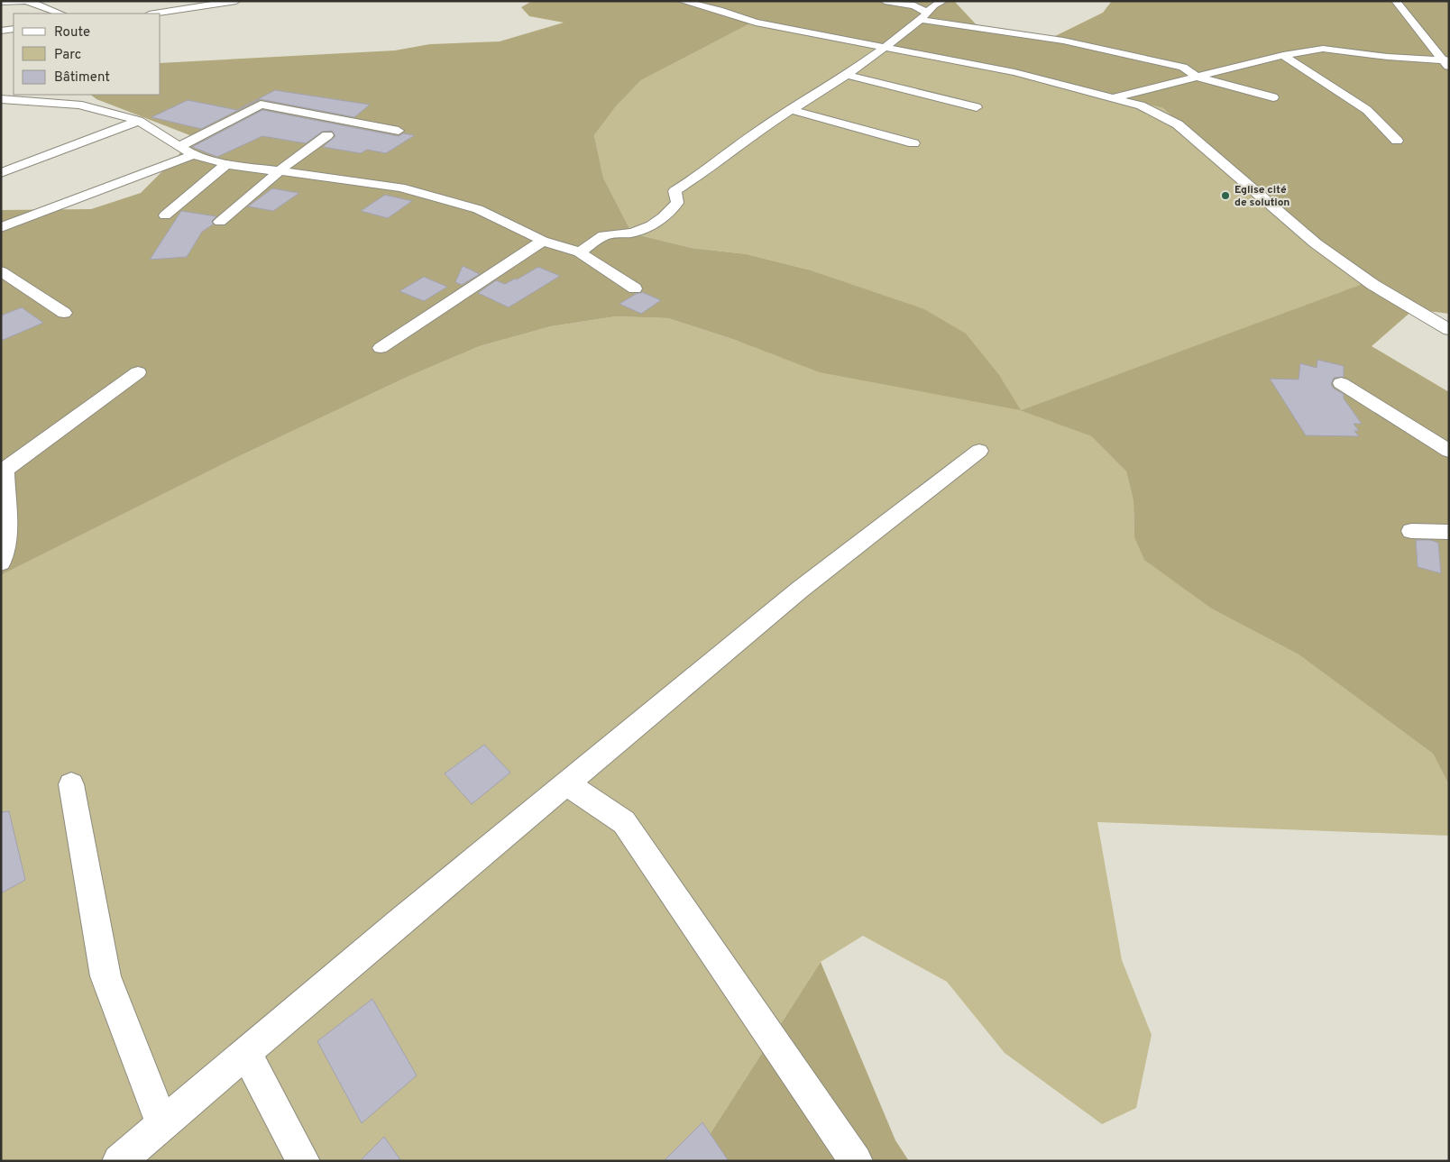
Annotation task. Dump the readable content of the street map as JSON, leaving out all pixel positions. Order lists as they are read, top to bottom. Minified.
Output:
{"places":["Eglise cité de solution"],"legend":["Route","Parc","Bâtiment"]}
